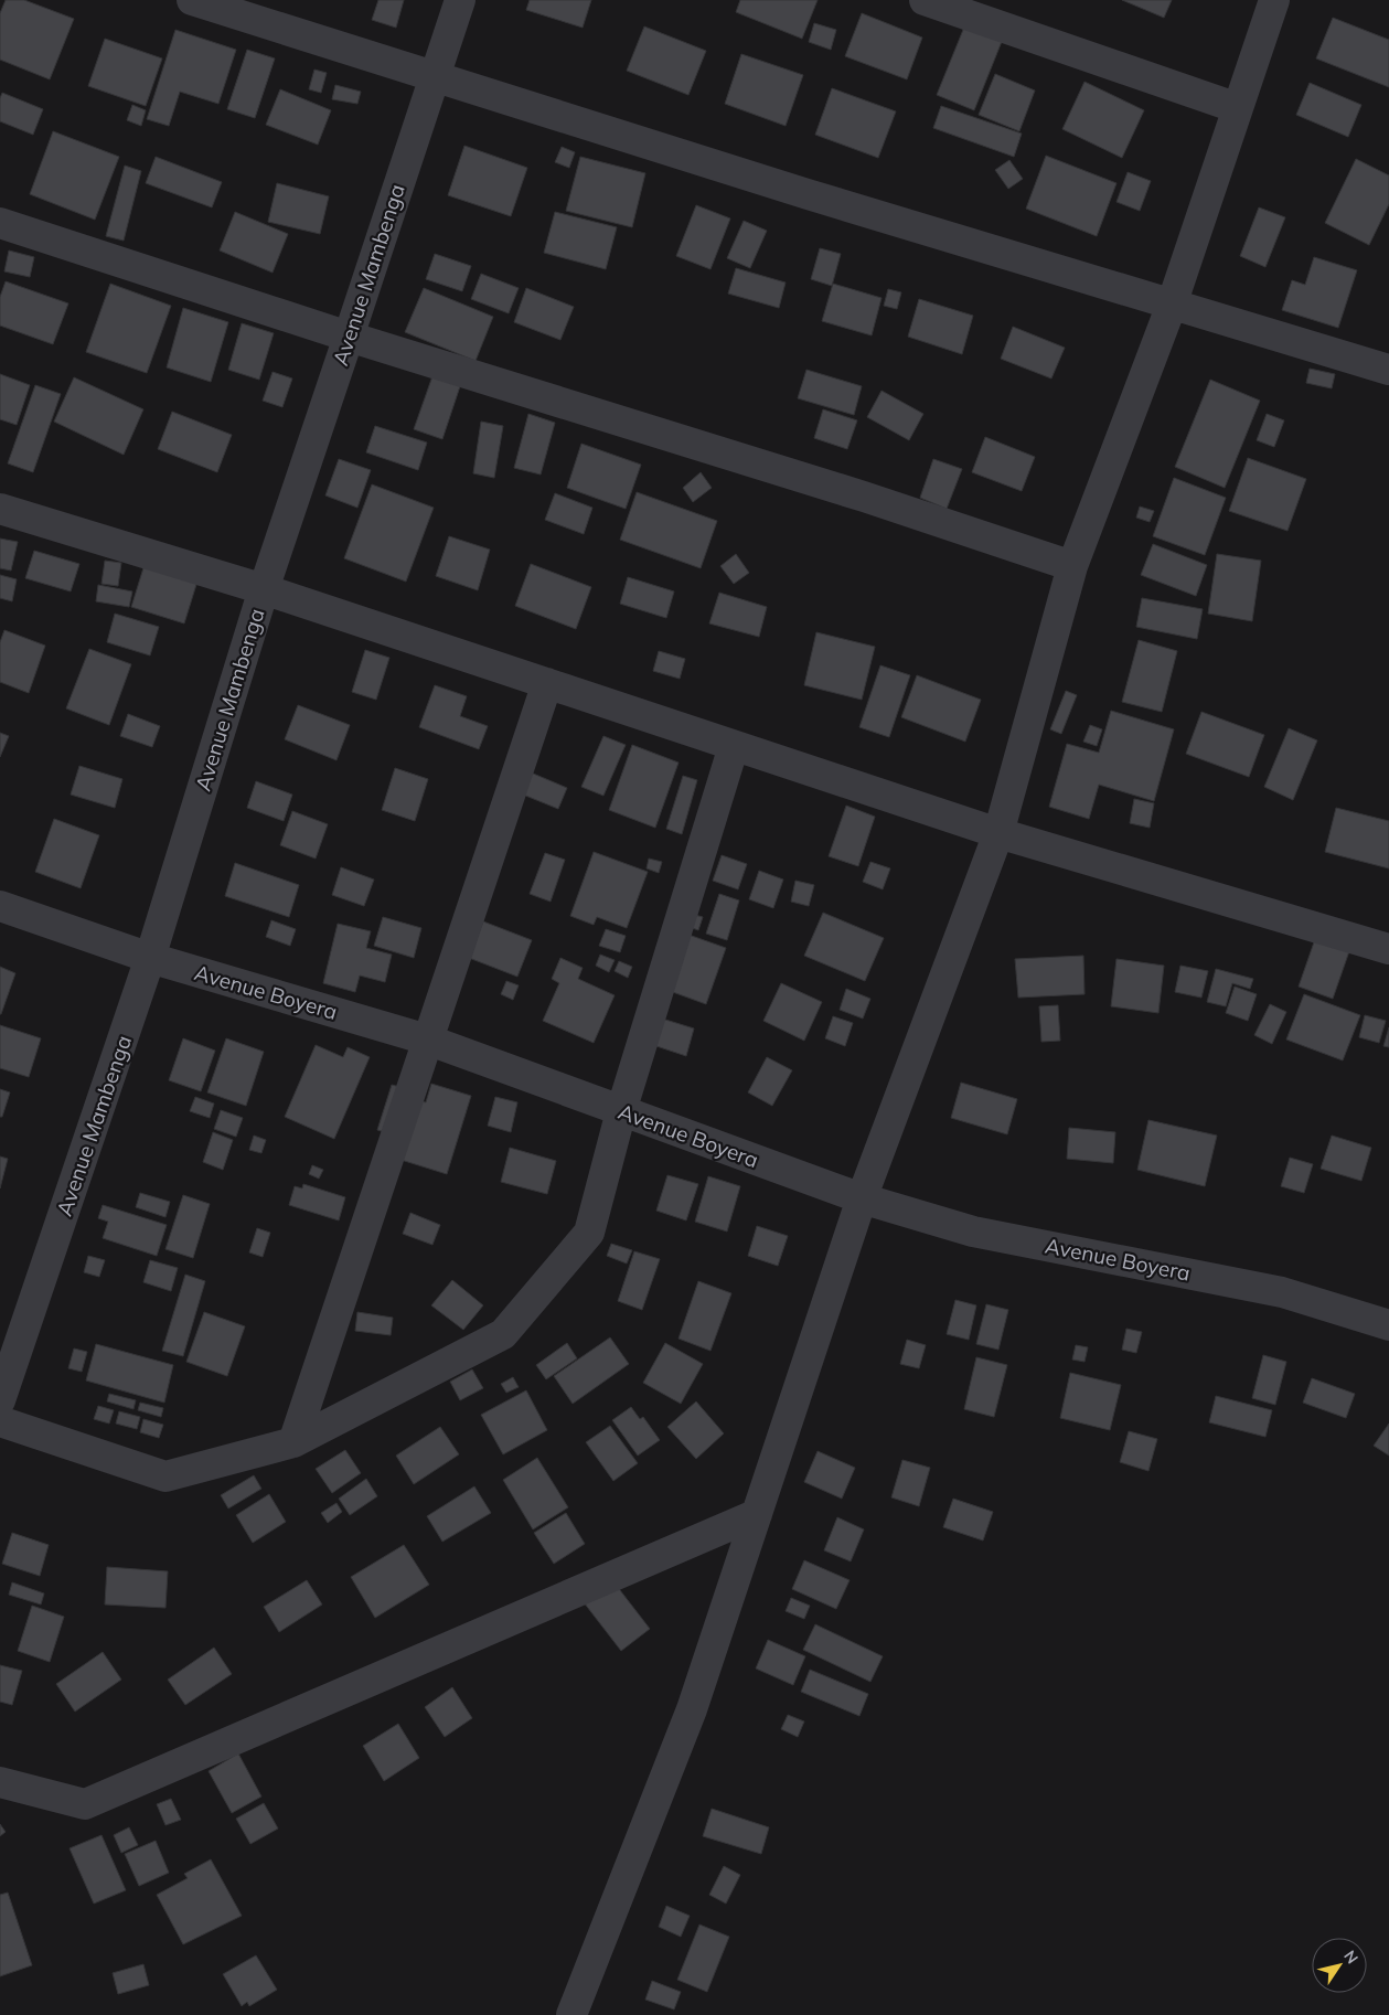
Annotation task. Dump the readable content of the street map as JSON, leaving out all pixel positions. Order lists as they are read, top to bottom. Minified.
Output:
{"streets":{"street":["Avenue Mambenga","Avenue Boyera"]},"crossings":[["Avenue Mambenga","Avenue Boyera"]],"north":"top right"}
